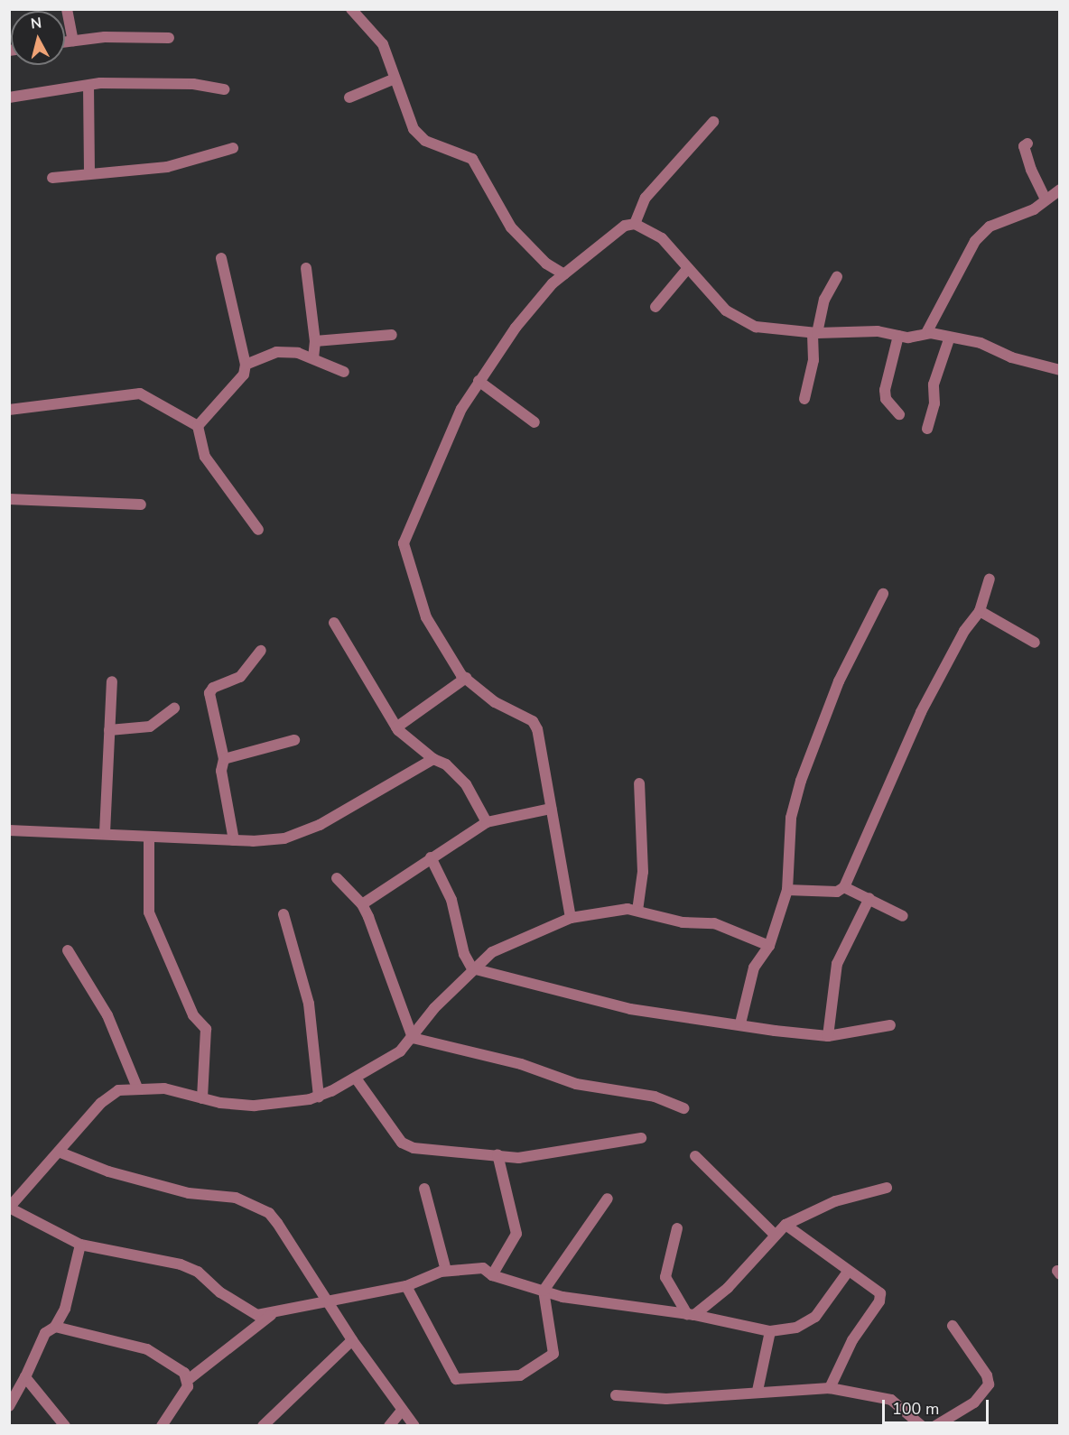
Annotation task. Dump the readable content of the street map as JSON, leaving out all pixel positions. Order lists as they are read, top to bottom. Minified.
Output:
{"scale_bar":"100 m","north":"top"}
